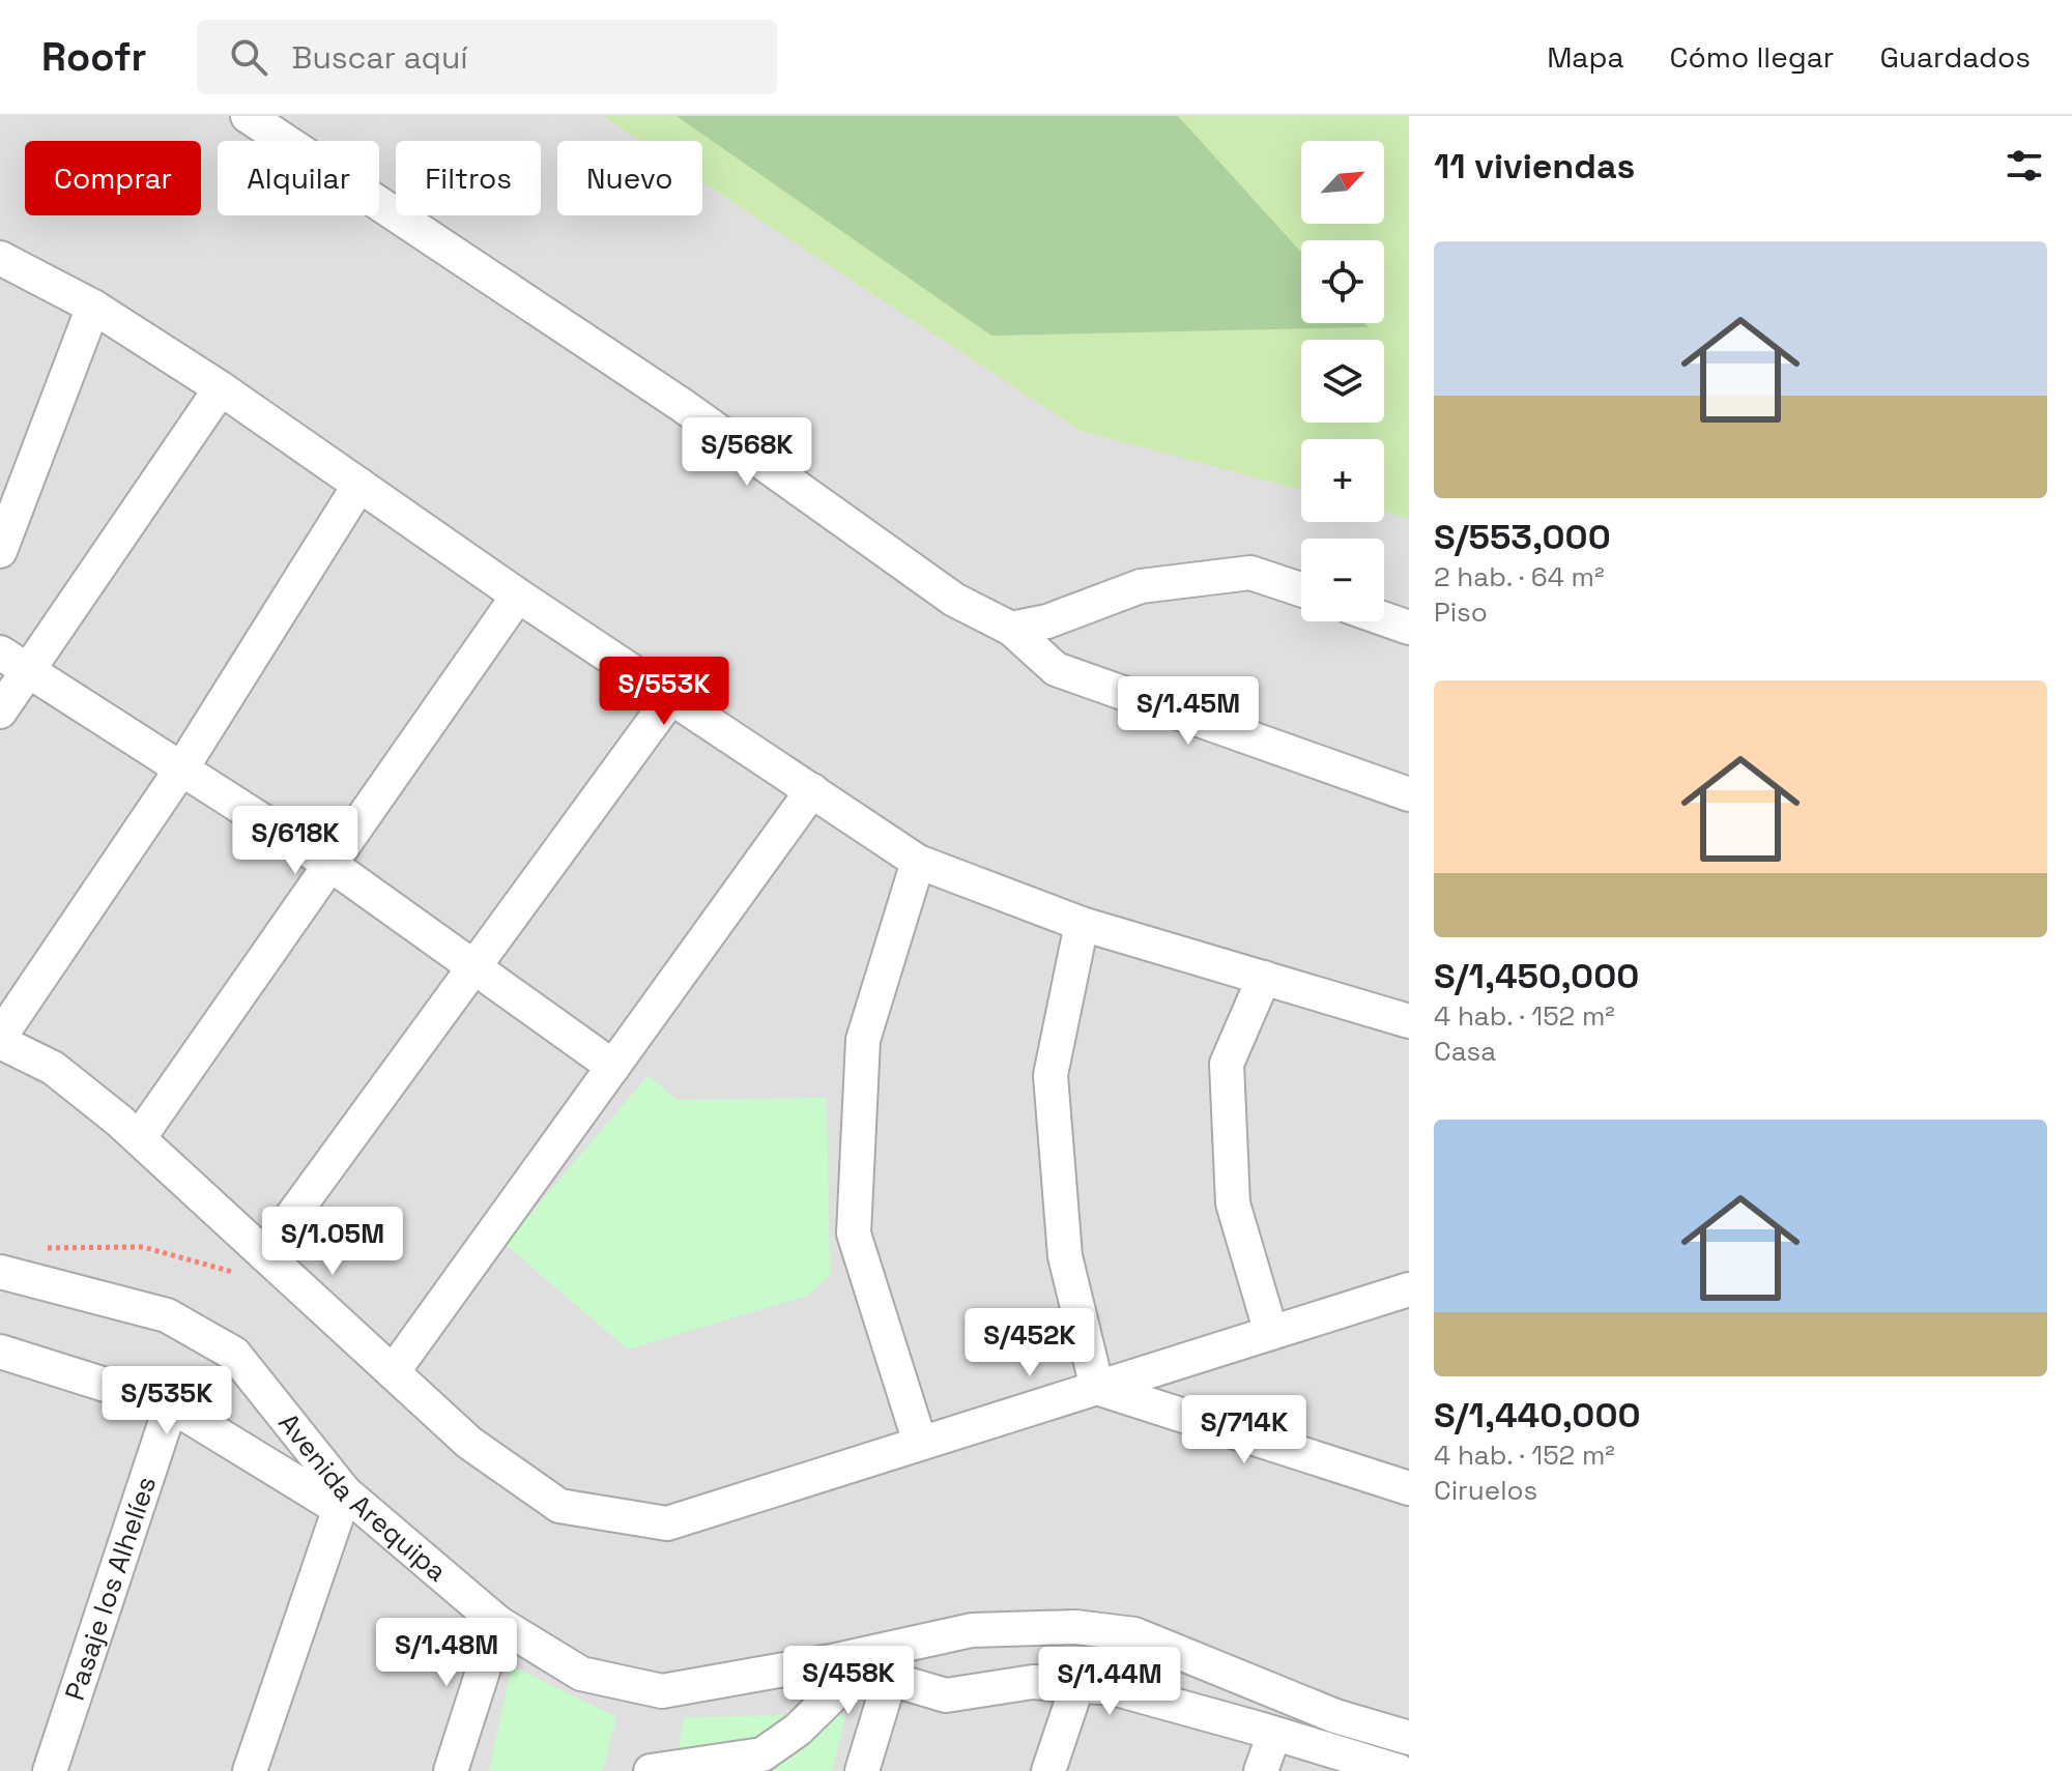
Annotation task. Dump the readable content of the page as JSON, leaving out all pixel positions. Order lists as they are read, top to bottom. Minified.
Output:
{"streets":{"street":["Avenida Arequipa","Pasaje los Alhelíes"]},"north":"top right","page":{"header":"Roofr","search":"Buscar aquí","nav":["Mapa","Cómo llegar","Guardados"],"heading":"11 viviendas","map_buttons":["+","−"],"chip":["Comprar","Alquilar","Filtros","Nuevo"],"list":[{"name":"S/553,000","note":"2 hab. · 64 m² · Piso"},{"name":"S/1,450,000","note":"4 hab. · 152 m² · Casa"},{"name":"S/1,440,000","note":"4 hab. · 152 m² · Ciruelos"}],"price":["S/568K","S/553K","S/1.45M","S/618K","S/1.05M","S/452K","S/535K","S/714K","S/1.48M","S/458K","S/1.44M"]}}
